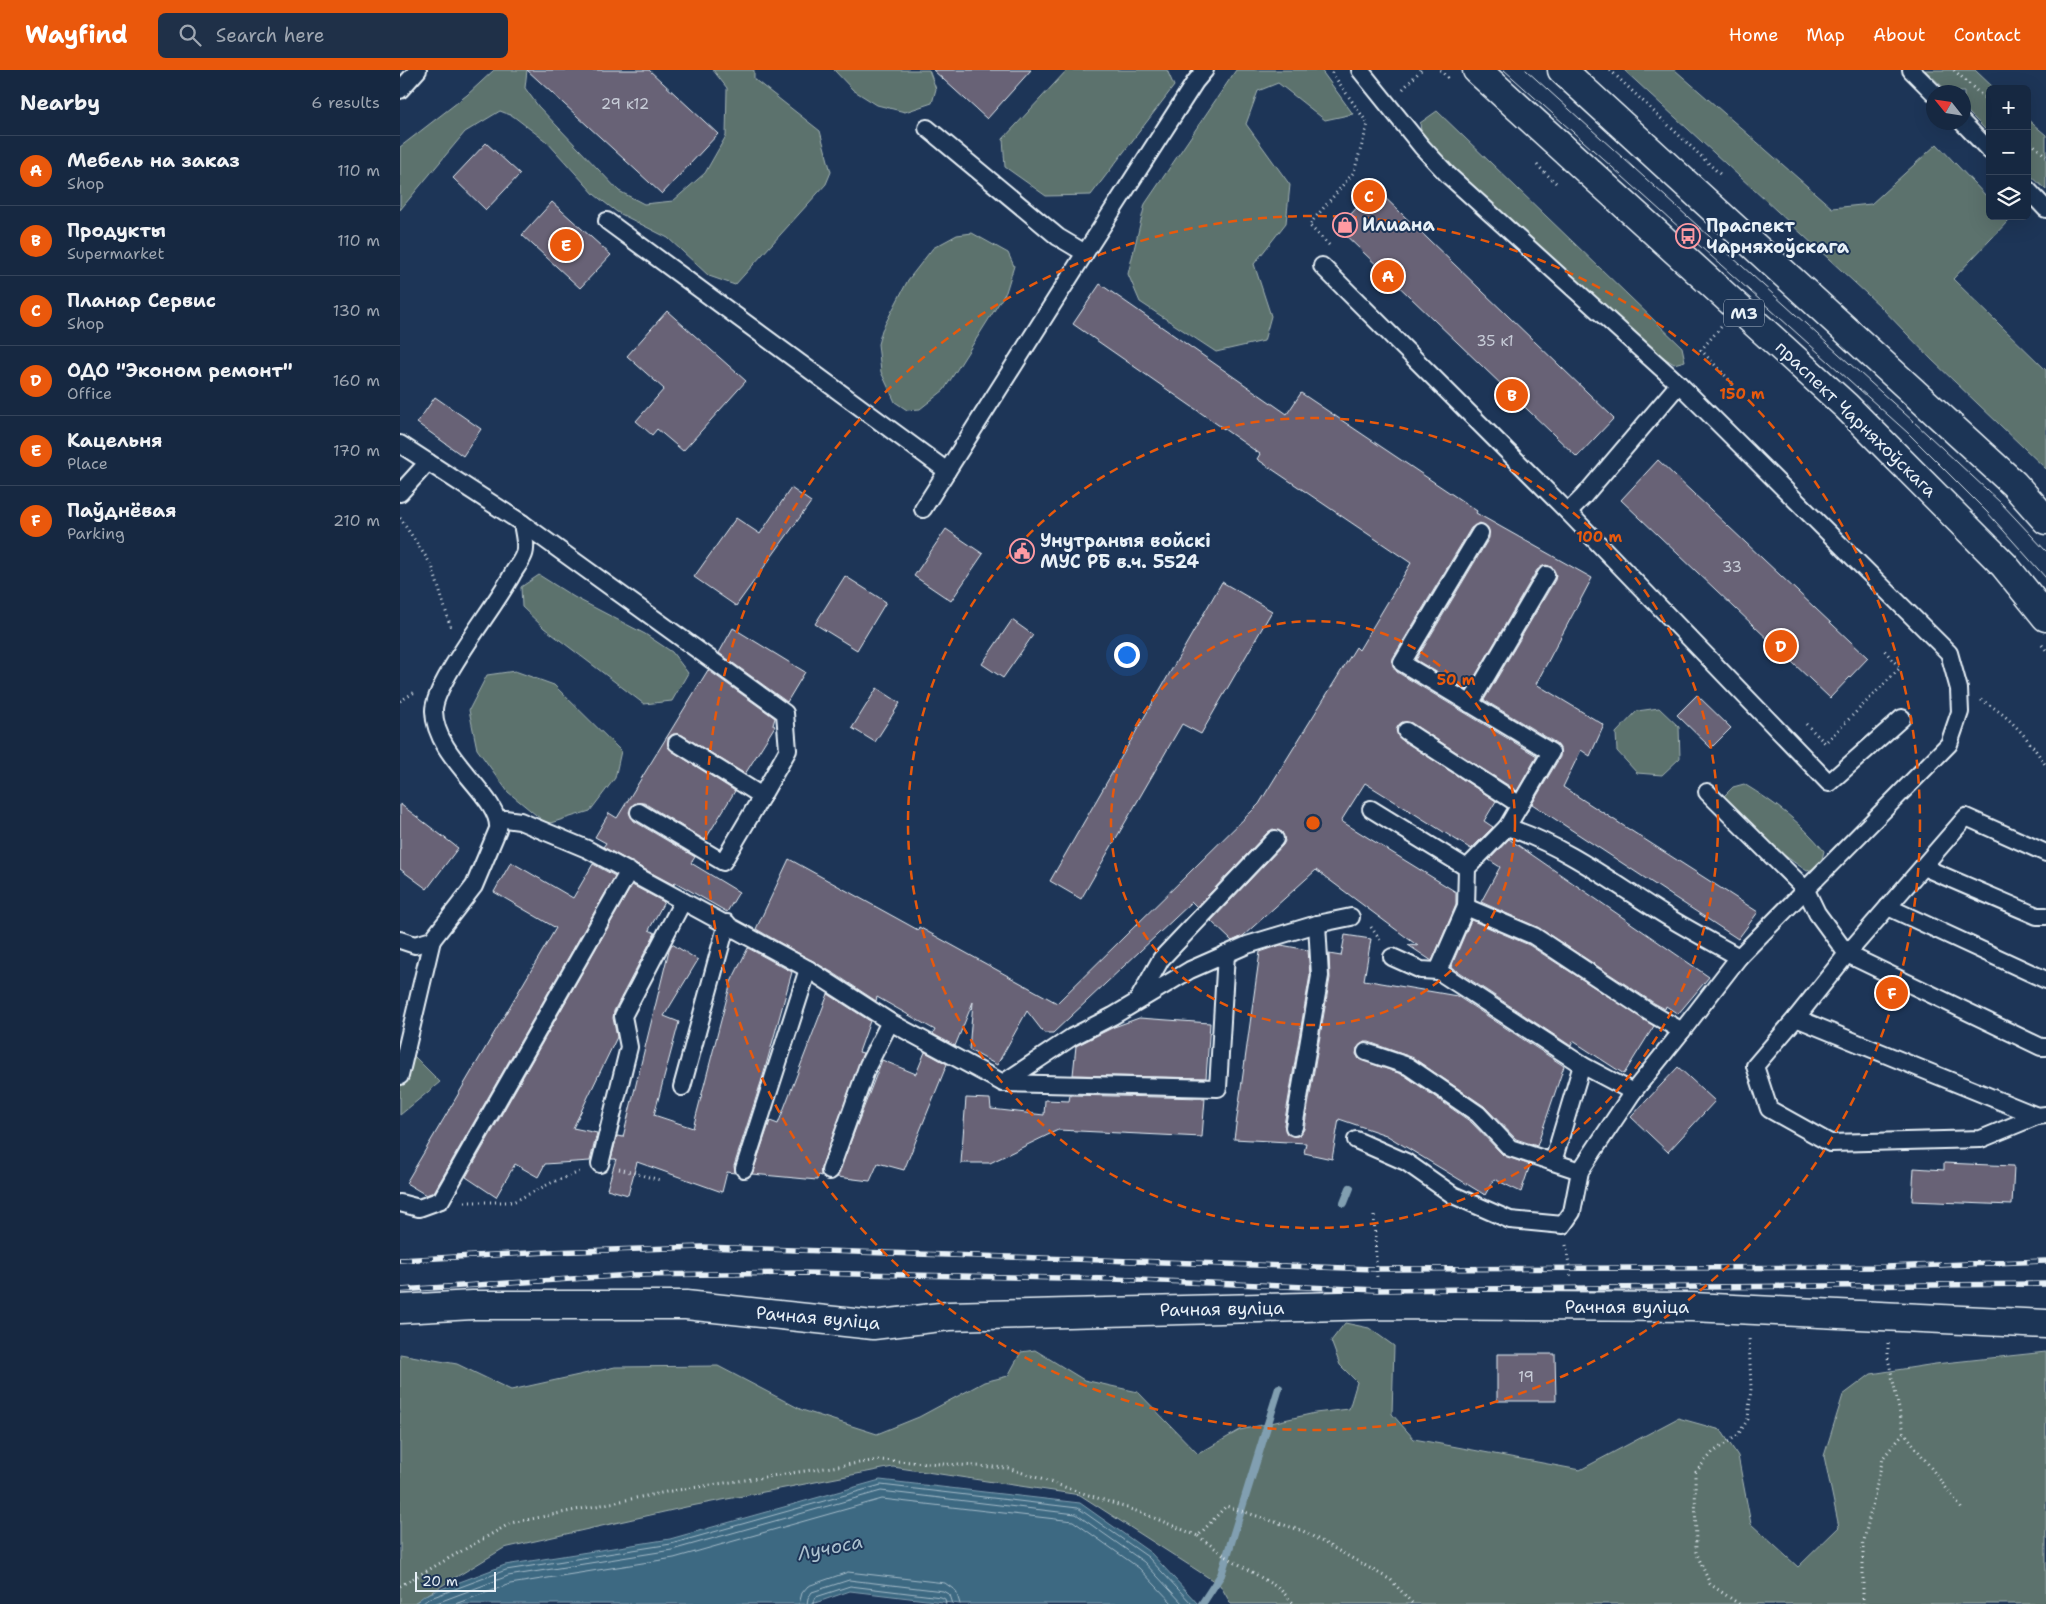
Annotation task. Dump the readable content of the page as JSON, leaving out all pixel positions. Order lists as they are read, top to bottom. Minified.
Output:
{"streets":{"street":["М3","праспект Чарняхоўскага","Рачная вуліца"]},"water":["Лучоса"],"places":{"shop":["Илиана"],"bus stop":["Праспект Чарняхоўскага"],"public building":["Унутраныя войскі МУС РБ в.ч. 5524"]},"house_numbers":["29 к12","35 к1","33","19"],"scale_bar":"20 m","north":"top left","page":{"header":"Wayfind","search":"Search here","nav":["Home","Map","About","Contact"],"heading":["Nearby","6 results"],"map_buttons":["+","−"],"list":[{"mark":"A","name":"Мебель на заказ","note":"Shop","value":"110 m"},{"mark":"B","name":"Продукты","note":"Supermarket","value":"110 m"},{"mark":"C","name":"Планар Сервис","note":"Shop","value":"130 m"},{"mark":"D","name":"ОДО \"Эконом ремонт\"","note":"Office","value":"160 m"},{"mark":"E","name":"Кацельня","note":"Place","value":"170 m"},{"mark":"F","name":"Паўднёвая","note":"Parking","value":"210 m"}],"pins":["C","E","A","B","D","F"],"scale":"20 m"},"rings":["150 m","100 m","50 m"]}
